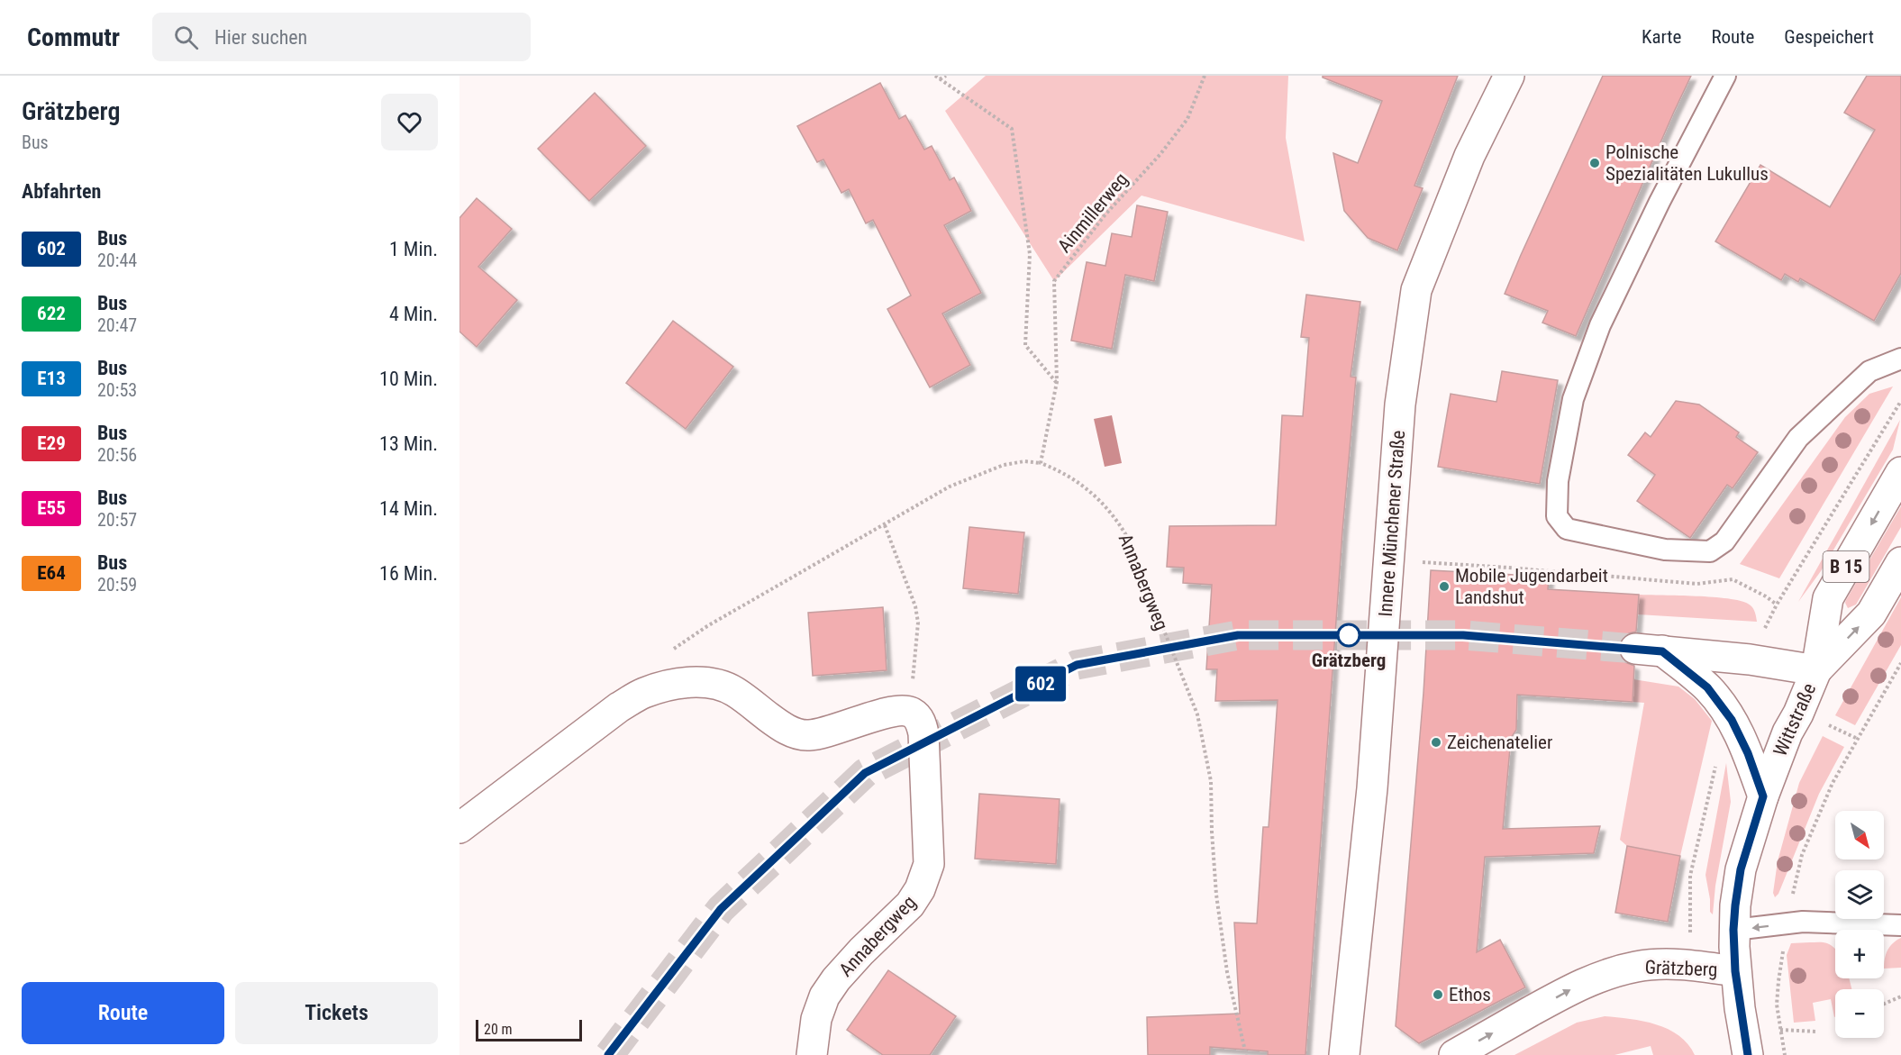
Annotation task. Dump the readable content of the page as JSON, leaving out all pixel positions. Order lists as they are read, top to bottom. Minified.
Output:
{"streets":{"street":["Innere Münchener Straße","B 15","Annabergweg","Wittstraße","Grätzberg"],"path":["Ainmillerweg"]},"crossings":[["Wittstraße","Grätzberg"]],"one_way":["Grätzberg"],"places":["Polnische Spezialitäten Lukullus","Mobile Jugendarbeit Landshut","Grätzberg","Zeichenatelier","Ethos"],"lines":["bus line 602"],"scale_bar":"20 m","north":"bottom right","page":{"header":"Commutr","search":"Hier suchen","nav":["Karte","Route","Gespeichert"],"heading":[["Grätzberg","Bus"],"Abfahrten"],"on_map":"602","list":[{"mark":"602","name":"Bus","note":"20:44","value":"1 Min."},{"mark":"622","name":"Bus","note":"20:47","value":"4 Min."},{"mark":"E13","name":"Bus","note":"20:53","value":"10 Min."},{"mark":"E29","name":"Bus","note":"20:56","value":"13 Min."},{"mark":"E55","name":"Bus","note":"20:57","value":"14 Min."},{"mark":"E64","name":"Bus","note":"20:59","value":"16 Min."}],"map_buttons":["+","−"],"buttons":["Route","Tickets"],"scale":"20 m"}}
